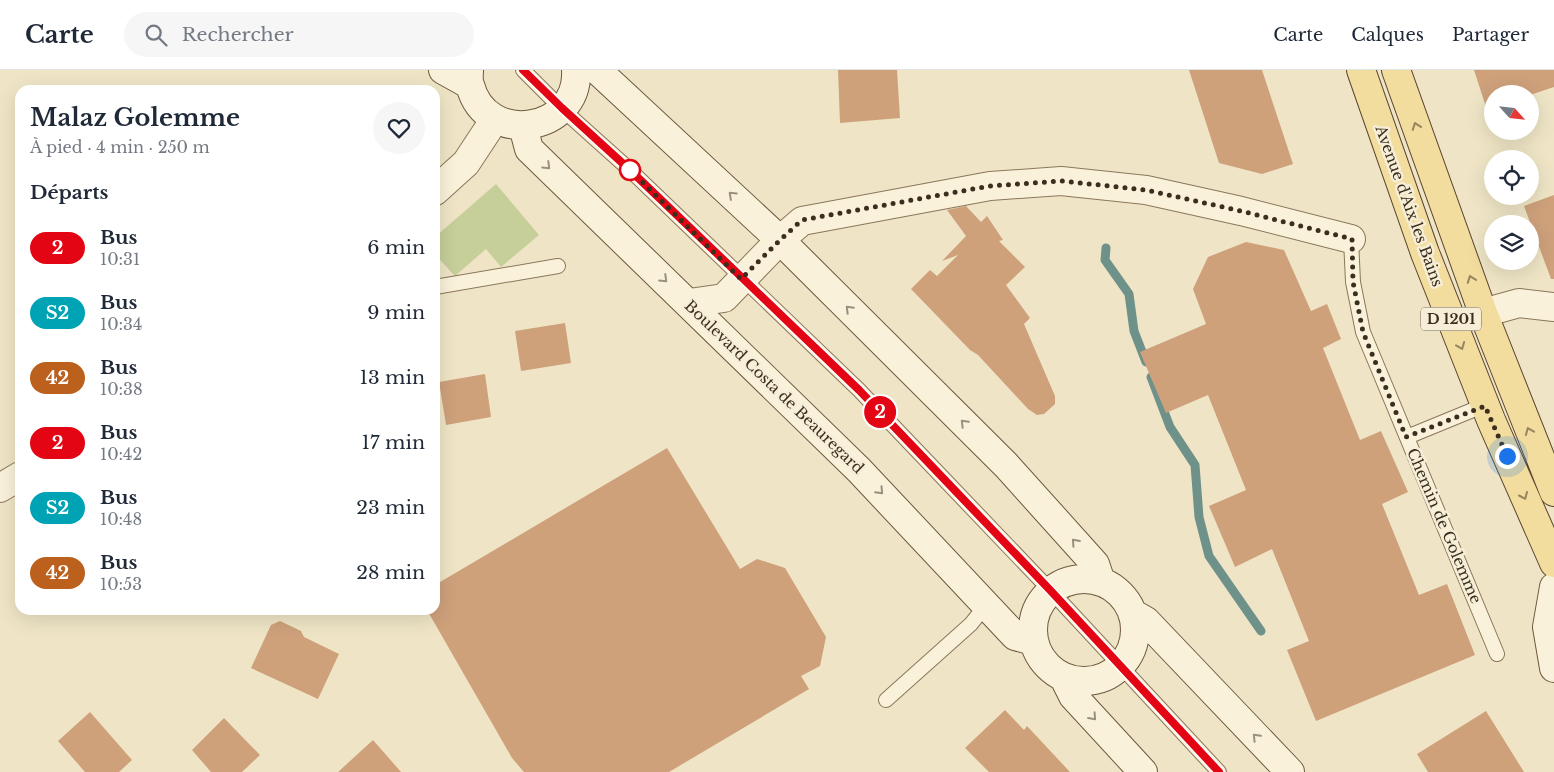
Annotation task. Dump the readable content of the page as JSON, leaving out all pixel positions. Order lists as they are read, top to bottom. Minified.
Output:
{"streets":{"main road":["Avenue d'Aix les Bains","D 1201"],"street":["Boulevard Costa de Beauregard","Chemin de Golemme"]},"crossings":[["Boulevard Costa de Beauregard","Chemin de Golemme"]],"lines":["bus line 2"],"north":"bottom right","page":{"header":"Carte","search":"Rechercher","nav":["Carte","Calques","Partager"],"on_map":"2","heading":[["Malaz Golemme","À pied · 4 min · 250 m"],"Départs"],"list":[{"mark":"2","name":"Bus","note":"10:31","value":"6 min"},{"mark":"S2","name":"Bus","note":"10:34","value":"9 min"},{"mark":"42","name":"Bus","note":"10:38","value":"13 min"},{"mark":"2","name":"Bus","note":"10:42","value":"17 min"},{"mark":"S2","name":"Bus","note":"10:48","value":"23 min"},{"mark":"42","name":"Bus","note":"10:53","value":"28 min"}]}}
